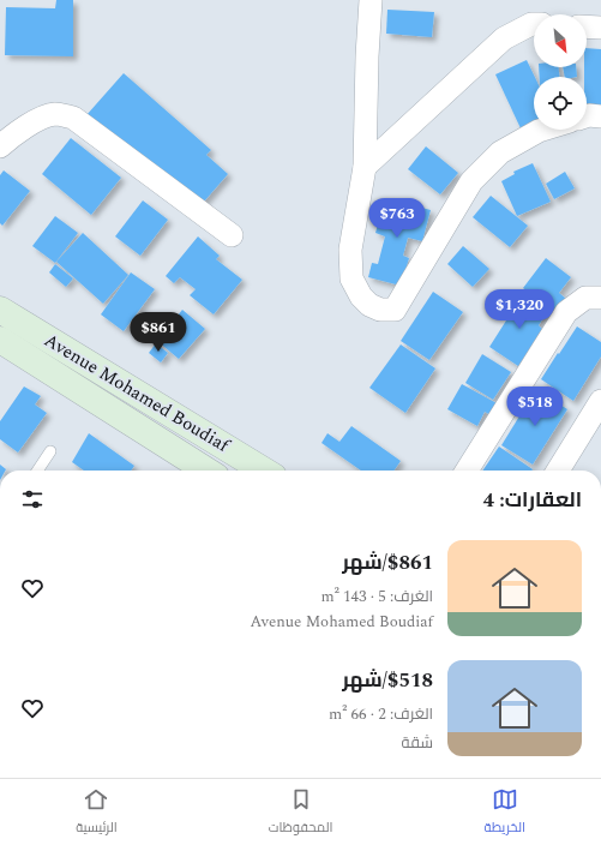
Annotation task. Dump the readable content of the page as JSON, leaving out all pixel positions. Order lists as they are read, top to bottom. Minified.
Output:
{"streets":{"main road":["Avenue Mohamed Boudiaf"]},"north":"bottom right","page":{"price":["$763","$1,320","$861","$518"],"heading":"العقارات: 4","list":[{"name":"$861/شهر","note":"الغرف: 5 · 143 m² · Avenue Mohamed Boudiaf"},{"name":"$518/شهر","note":"الغرف: 2 · 66 m² · شقة"}],"tabs":["الخريطة","المحفوظات","الرئيسية"]}}
